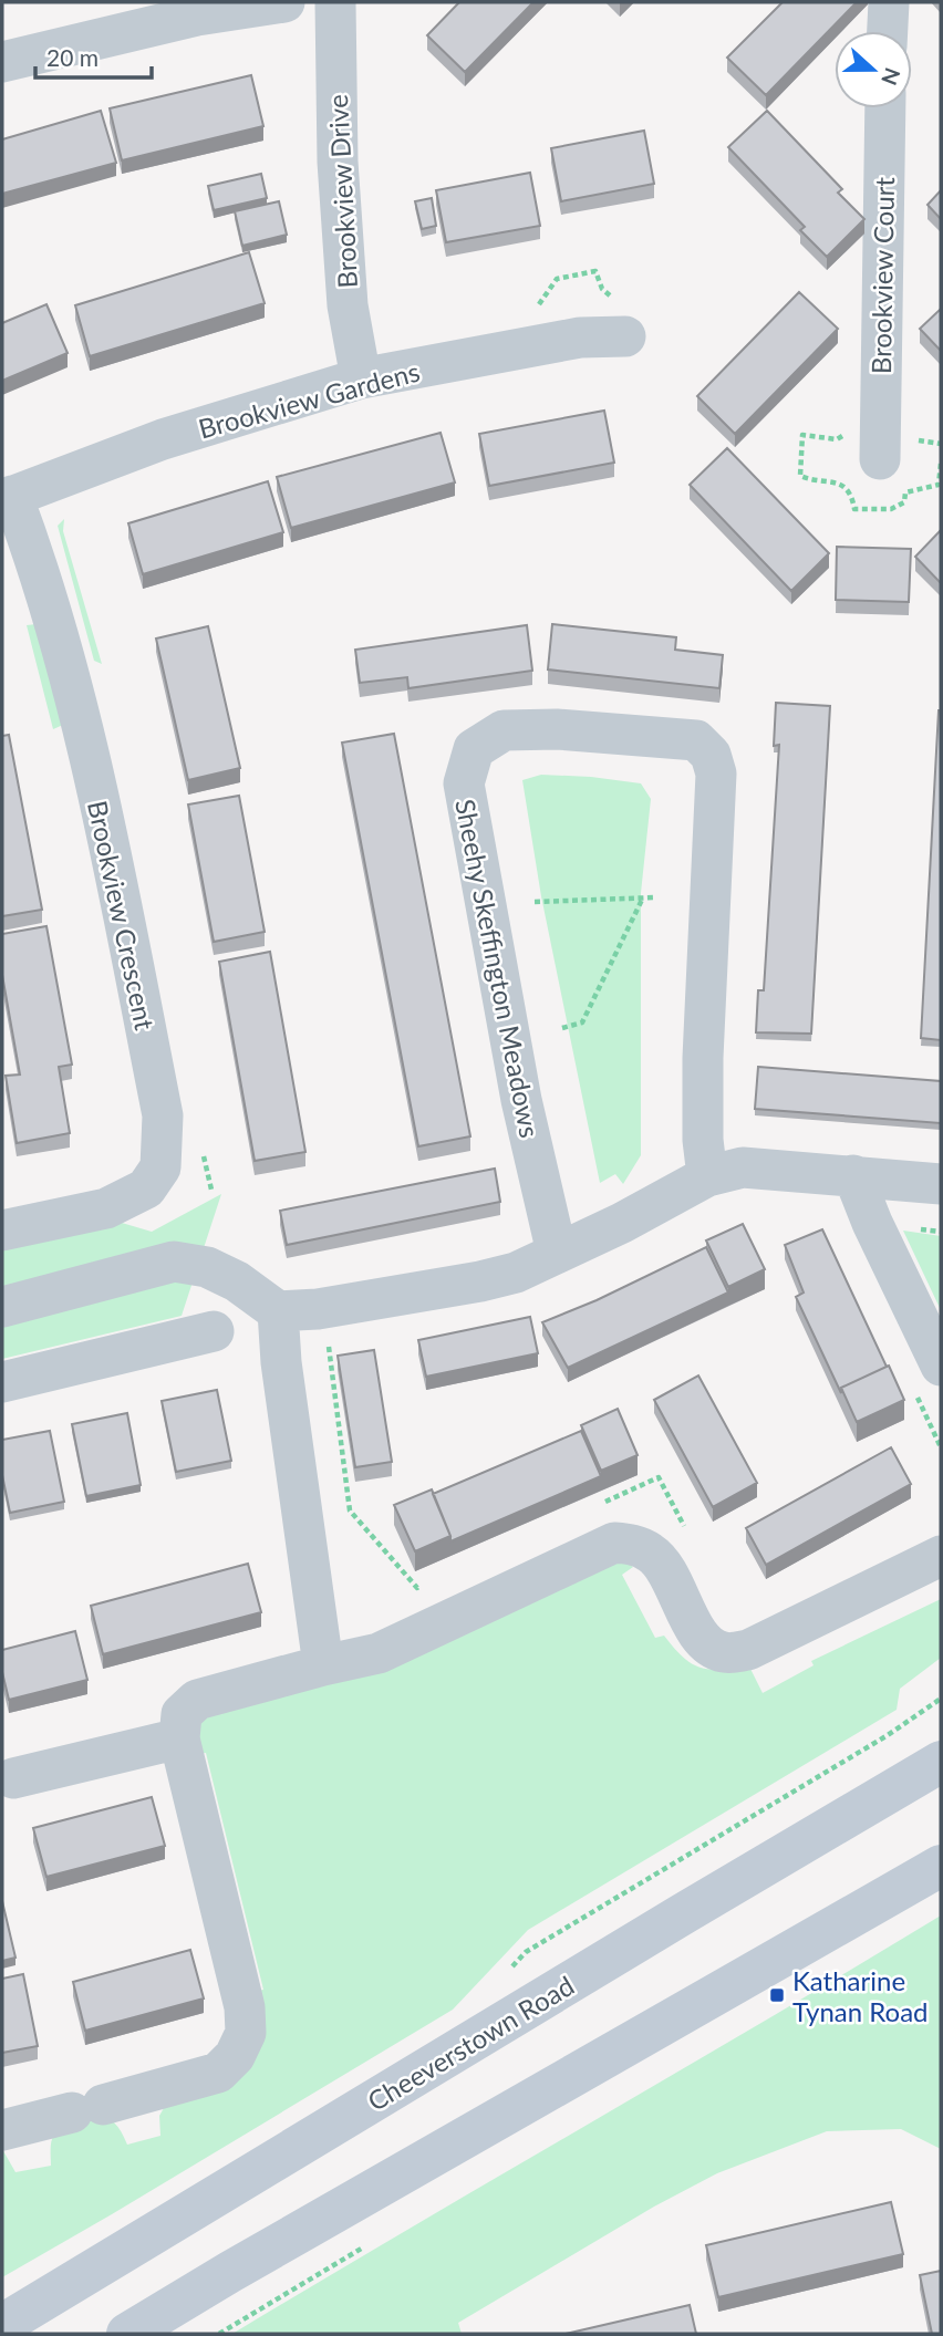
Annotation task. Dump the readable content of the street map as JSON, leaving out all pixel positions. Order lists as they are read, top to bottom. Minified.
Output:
{"streets":{"main road":["Cheeverstown Road"],"street":["Brookview Drive","Brookview Court","Brookview Gardens","Brookview Crescent","Sheehy Skeffington Meadows"]},"crossings":[["Brookview Drive","Brookview Gardens"],["Brookview Gardens","Brookview Crescent"]],"places":{"transit":["Katharine Tynan Road"]},"scale_bar":"20 m","north":"right"}
